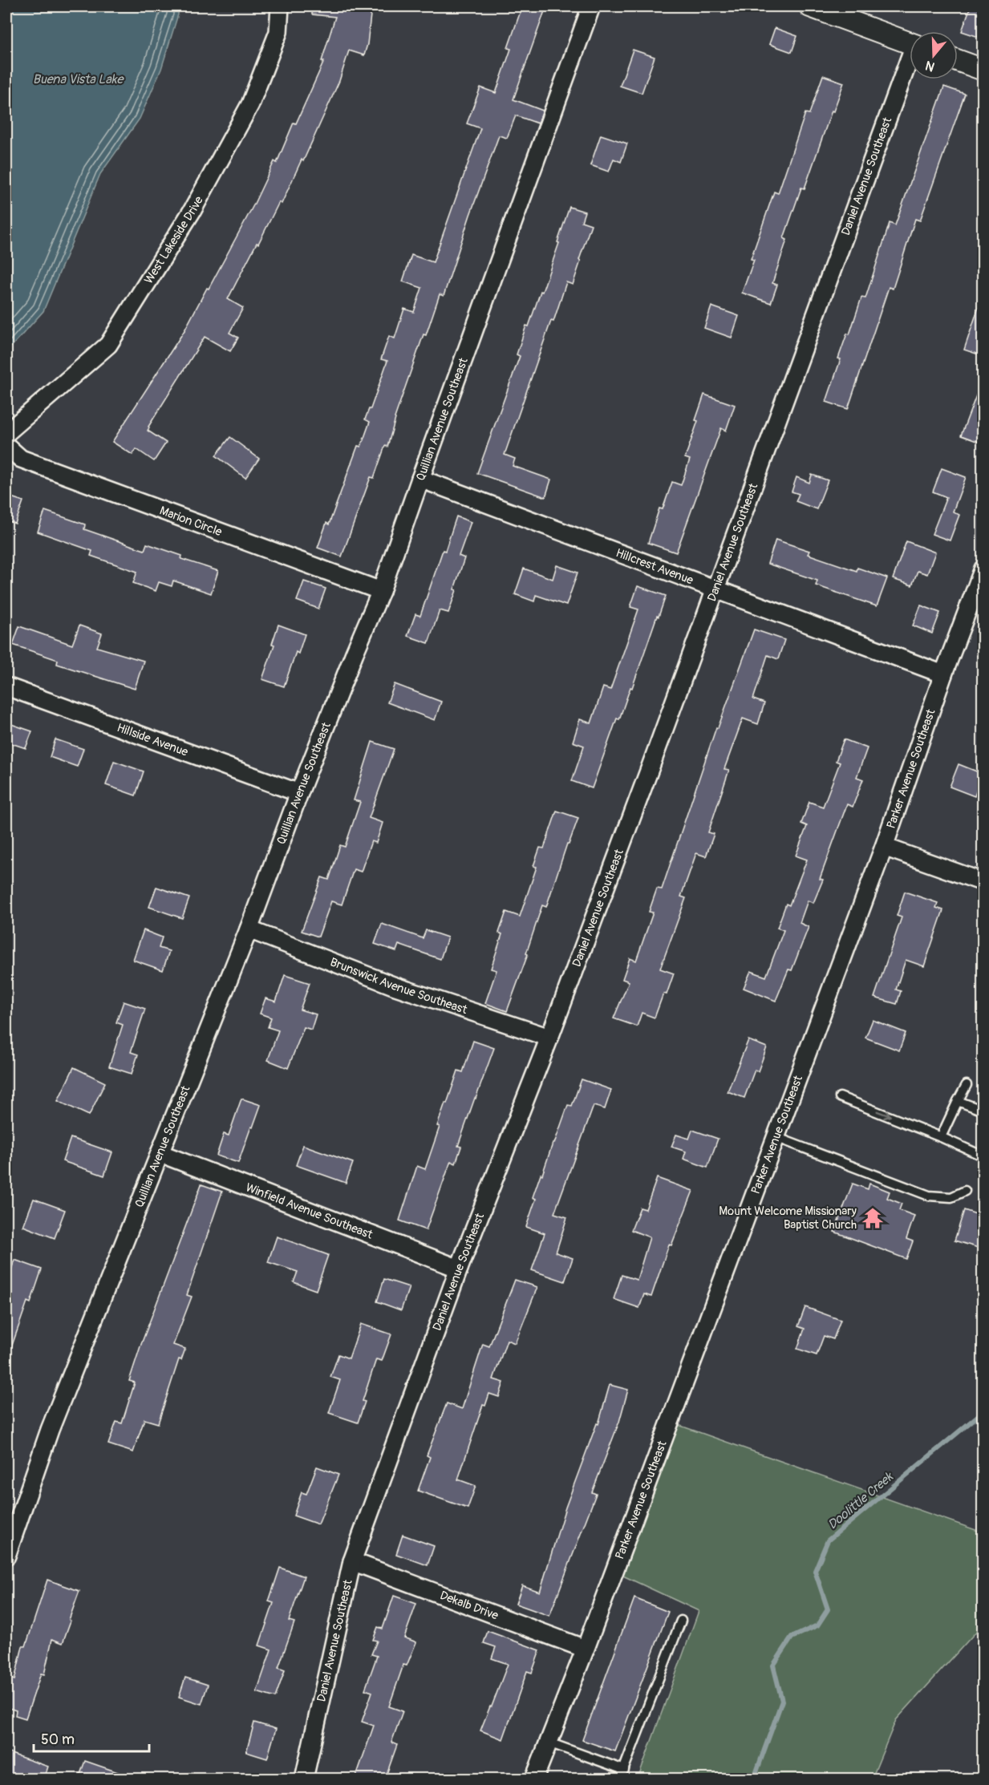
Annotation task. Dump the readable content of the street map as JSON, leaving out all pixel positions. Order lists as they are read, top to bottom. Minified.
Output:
{"streets":{"street":["Daniel Avenue Southeast","West Lakeside Drive","Quillian Avenue Southeast","Marion Circle","Hillcrest Avenue","Hillside Avenue","Parker Avenue Southeast","Brunswick Avenue Southeast","Winfield Avenue Southeast","Dekalb Drive"]},"crossings":[["Daniel Avenue Southeast","Hillcrest Avenue"],["Daniel Avenue Southeast","Brunswick Avenue Southeast"],["Daniel Avenue Southeast","Winfield Avenue Southeast"],["Daniel Avenue Southeast","Dekalb Drive"],["Quillian Avenue Southeast","Marion Circle"],["Quillian Avenue Southeast","Hillcrest Avenue"],["Quillian Avenue Southeast","Hillside Avenue"],["Quillian Avenue Southeast","Brunswick Avenue Southeast"],["Quillian Avenue Southeast","Winfield Avenue Southeast"],["Hillcrest Avenue","Parker Avenue Southeast"],["Parker Avenue Southeast","Dekalb Drive"]],"water":["Buena Vista Lake","Doolittle Creek"],"places":{"temple":["Mount Welcome Missionary Baptist Church"]},"scale_bar":"50 m","north":"bottom"}
